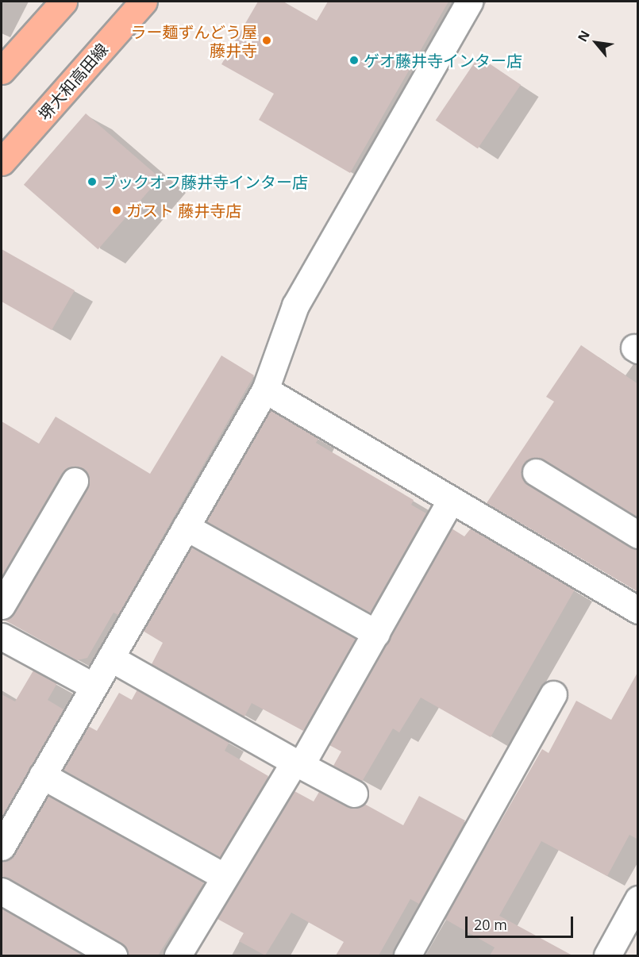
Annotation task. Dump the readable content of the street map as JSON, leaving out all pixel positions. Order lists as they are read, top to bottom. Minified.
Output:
{"streets":{"main road":["堺大和高田線"]},"places":["ラー麺ずんどう屋 藤井寺","ゲオ藤井寺インター店","ブックオフ藤井寺インター店","ガスト 藤井寺店"],"scale_bar":"20 m","north":"top left"}
